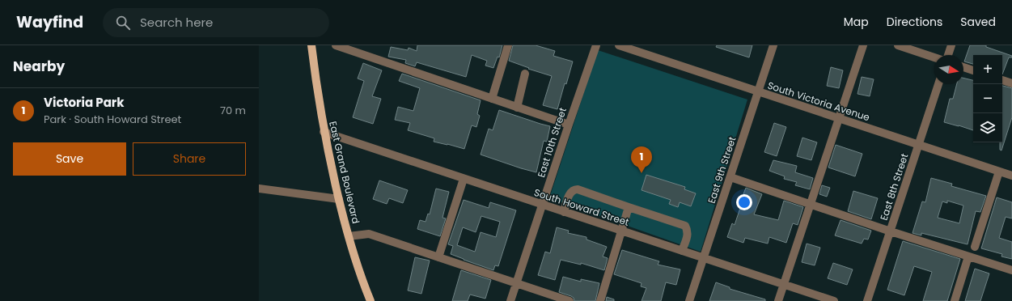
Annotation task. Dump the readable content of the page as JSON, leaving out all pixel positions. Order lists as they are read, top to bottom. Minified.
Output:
{"streets":{"main road":["East Grand Boulevard"],"street":["South Victoria Avenue","East 10th Street","East 9th Street","East 8th Street","South Howard Street"]},"crossings":[["South Victoria Avenue","East 9th Street"],["South Victoria Avenue","East 8th Street"],["East 10th Street","South Howard Street"],["East 9th Street","South Howard Street"],["East Grand Boulevard","South Howard Street"]],"north":"right","page":{"header":"Wayfind","search":"Search here","nav":["Map","Directions","Saved"],"heading":"Nearby","map_buttons":["+","−"],"list":[{"mark":"1","name":"Victoria Park","note":"Park · South Howard Street","value":"70 m"}],"buttons":["Save","Share"],"pins":"1"}}
